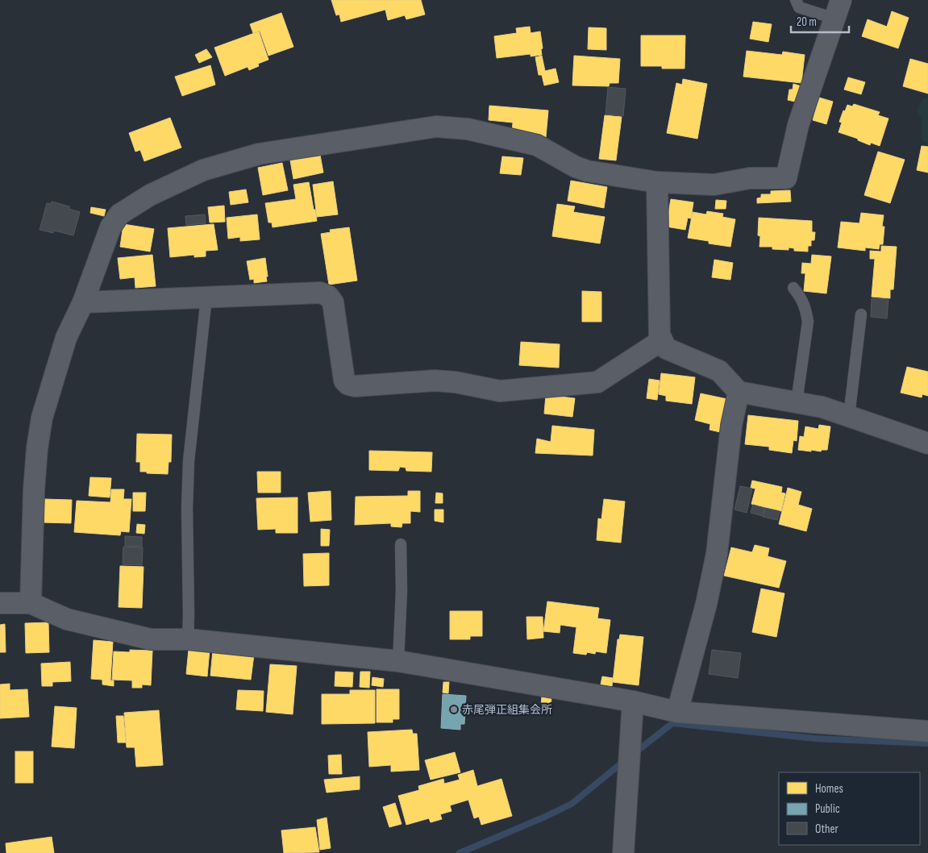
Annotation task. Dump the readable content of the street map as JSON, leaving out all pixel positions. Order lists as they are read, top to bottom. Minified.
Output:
{"places":["赤尾弾正組集会所"],"legend":["Homes","Public","Other"],"scale_bar":"20 m"}
